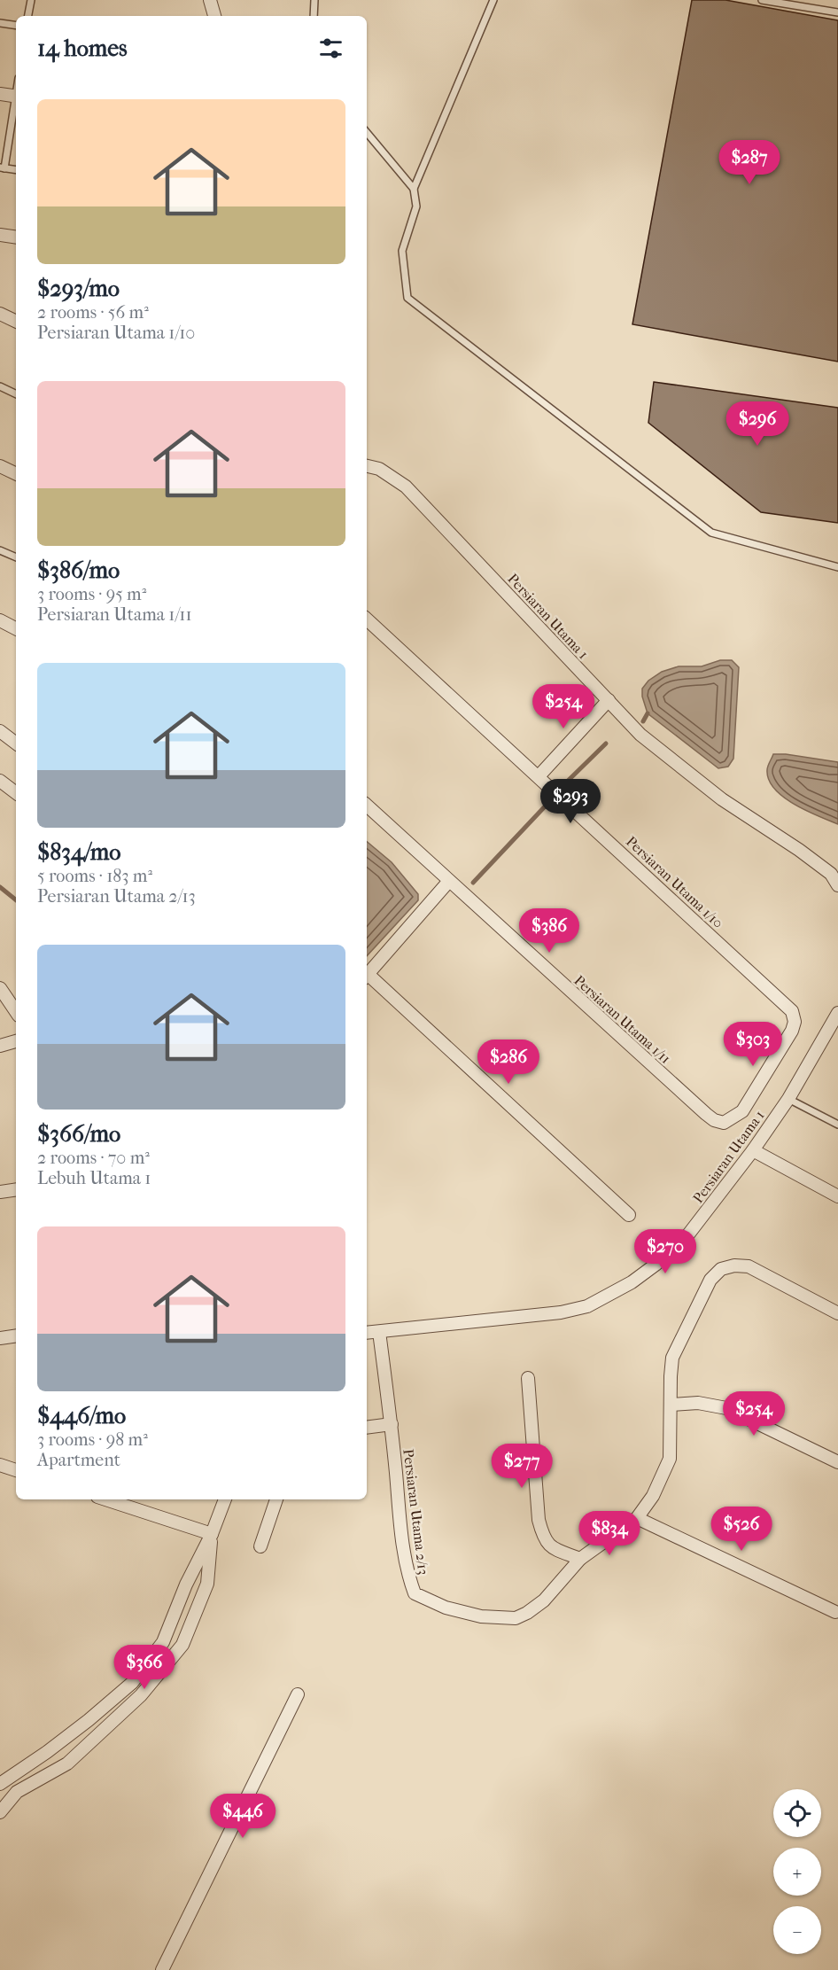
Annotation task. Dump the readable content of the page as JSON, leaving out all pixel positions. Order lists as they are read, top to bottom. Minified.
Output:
{"streets":{"street":["Persiaran Utama 1","Persiaran Utama 1/10","Persiaran Utama 1/11","Persiaran Utama 2/13"]},"crossings":[["Persiaran Utama 1","Persiaran Utama 2/13"],["Persiaran Utama 1/10","Persiaran Utama 1/11"]],"page":{"heading":"14 homes","list":[{"name":"$293/mo","note":"2 rooms · 56 m² · Persiaran Utama 1/10"},{"name":"$386/mo","note":"3 rooms · 95 m² · Persiaran Utama 1/11"},{"name":"$834/mo","note":"5 rooms · 183 m² · Persiaran Utama 2/13"},{"name":"$366/mo","note":"2 rooms · 70 m² · Lebuh Utama 1"},{"name":"$446/mo","note":"3 rooms · 98 m² · Apartment"}],"price":["$287","$296","$254","$293","$386","$303","$286","$270","$254","$277","$526","$834","$366","$446"],"map_buttons":["+","−"]}}
